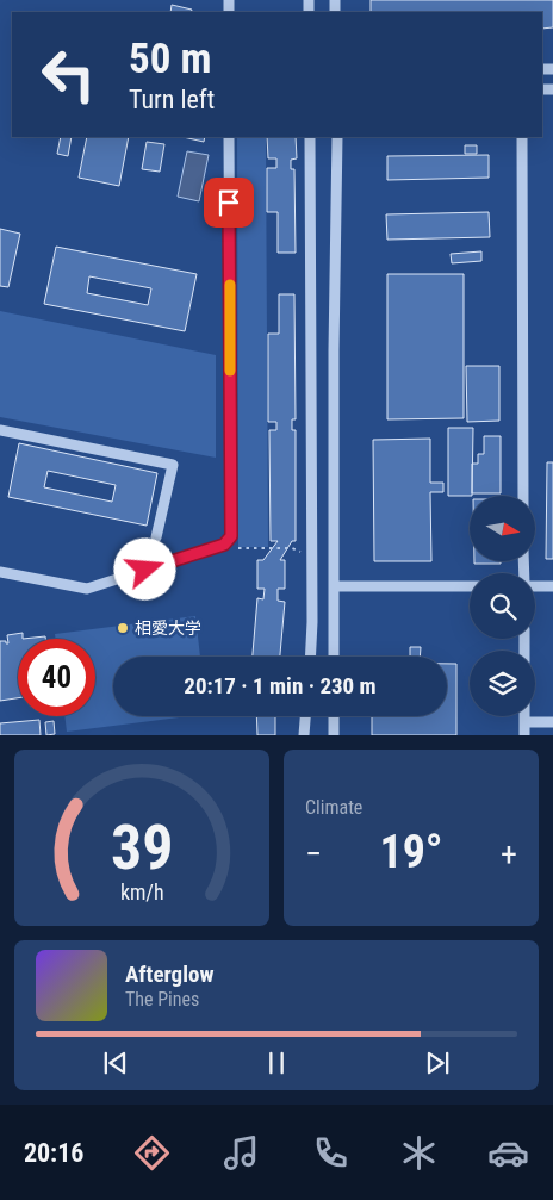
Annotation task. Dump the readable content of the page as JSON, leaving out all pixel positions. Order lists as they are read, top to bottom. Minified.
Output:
{"places":["相愛大学"],"north":"right","page":{"turn":["50 m","Turn left"],"limit":"40","trip":"20:17 · 1 min · 230 m","tile":"Climate","heat":["−","19°","+"],"song":["Afterglow","The Pines"],"tabs":"20:16","gauge":["39","km/h"]}}
